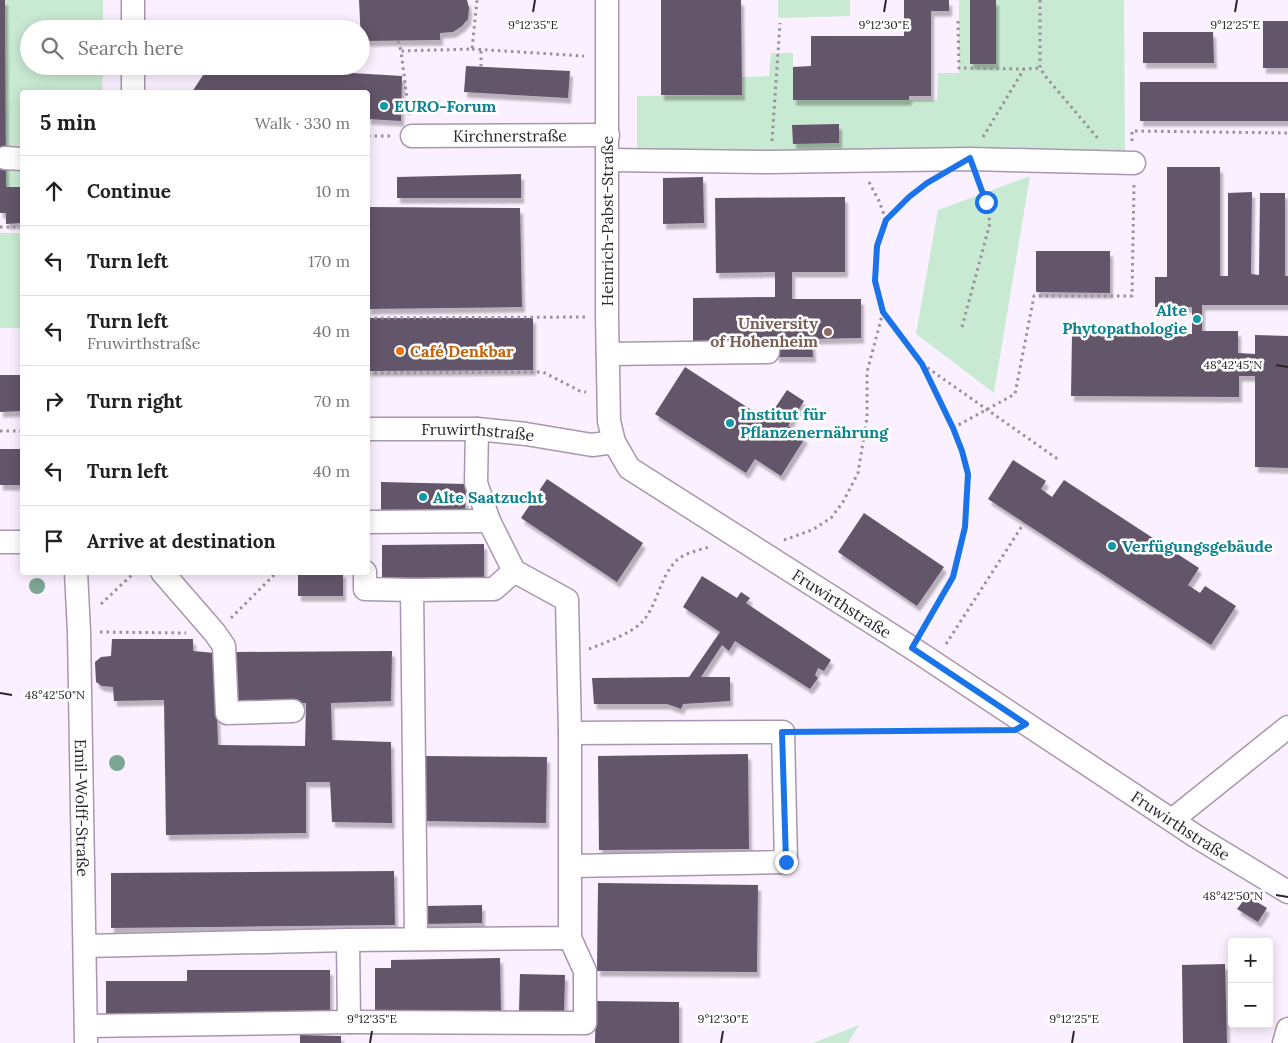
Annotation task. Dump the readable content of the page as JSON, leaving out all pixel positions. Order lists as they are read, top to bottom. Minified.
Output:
{"streets":{"street":["Kirchnerstraße","Heinrich-Pabst-Straße","Fruwirthstraße","Emil-Wolff-Straße"]},"crossings":[["Kirchnerstraße","Heinrich-Pabst-Straße"],["Heinrich-Pabst-Straße","Fruwirthstraße"]],"places":["EURO-Forum","Alte Phytopathologie","University of Hohenheim","Café Denkbar","Institut für Pflanzenernährung","Alte Saatzucht","Verfügungsgebäude"],"page":{"search":"Search here","heading":["5 min","Walk · 330 m"],"list":[["Continue","10 m"],["Turn left","170 m"],["Turn left","Fruwirthstraße","40 m"],["Turn right","70 m"],["Turn left","40 m"],"Arrive at destination"],"map_buttons":["+","−"]},"coordinates":["9°12'35\"E","9°12'30\"E","9°12'25\"E","48°42'45\"N","48°42'50\"N"]}
